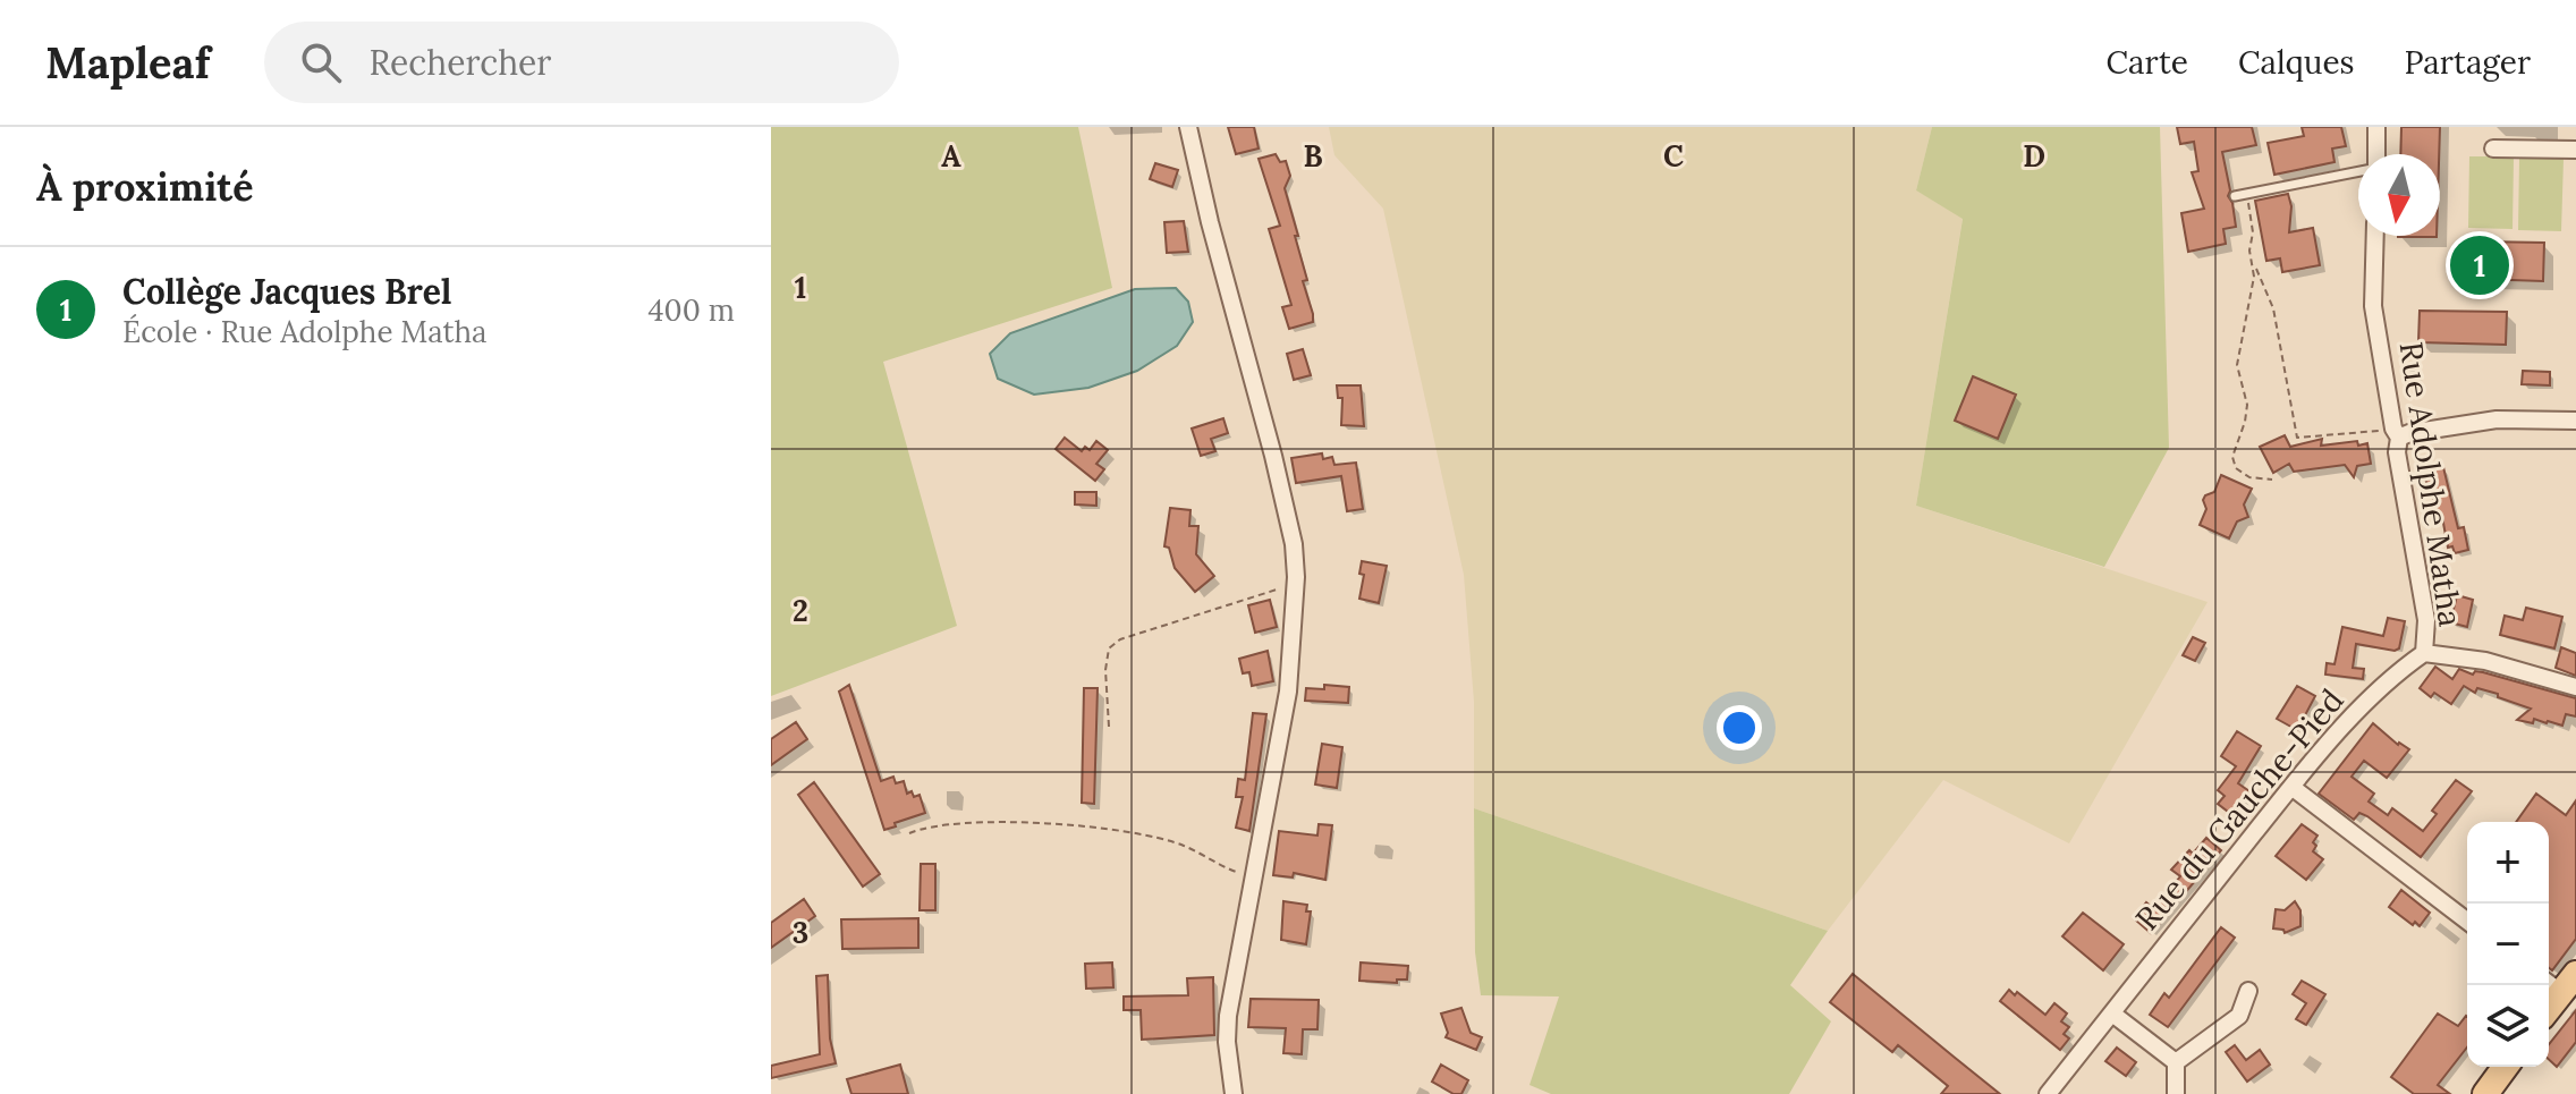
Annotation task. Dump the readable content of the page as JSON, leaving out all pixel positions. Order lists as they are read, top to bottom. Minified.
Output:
{"streets":{"street":["Rue Adolphe Matha","Rue du Gauche-Pied"]},"crossings":[["Rue Adolphe Matha","Rue du Gauche-Pied"]],"north":"bottom","page":{"header":"Mapleaf","search":"Rechercher","nav":["Carte","Calques","Partager"],"heading":"À proximité","pins":"1","list":[{"mark":"1","name":"Collège Jacques Brel","note":"École · Rue Adolphe Matha","value":"400 m"}],"map_buttons":["+","−"]},"grid":{"columns":["A","B","C","D"],"rows":["1","2","3"]}}
